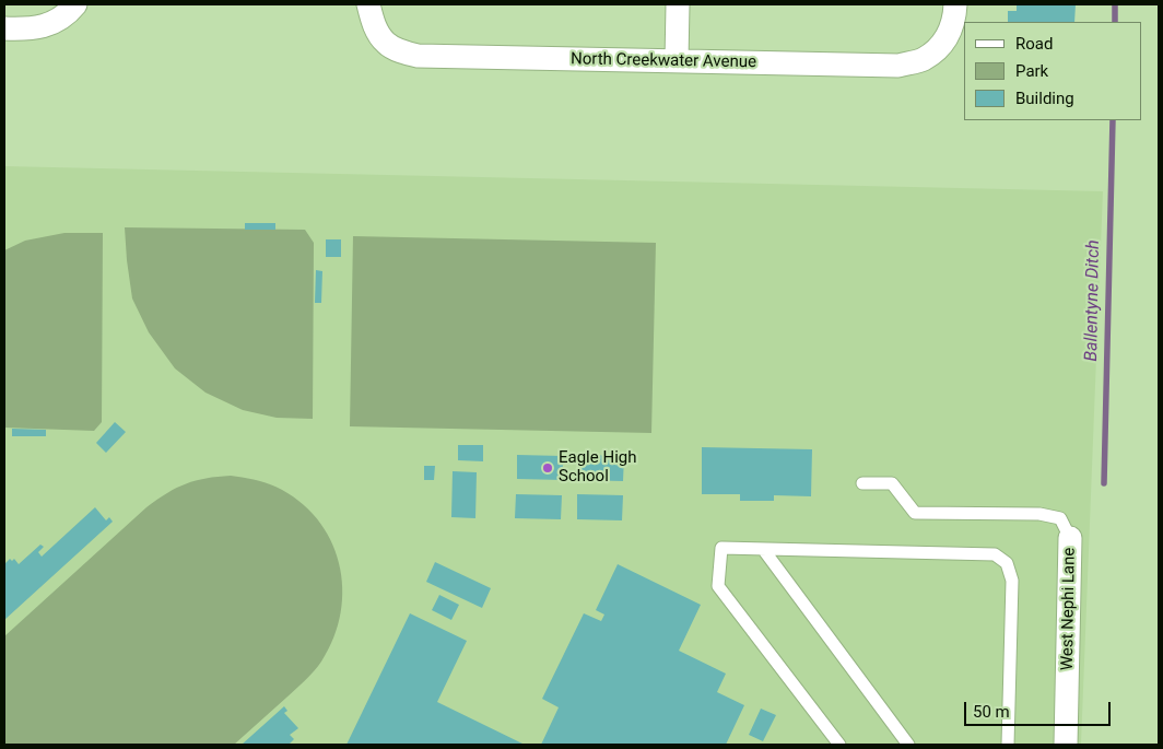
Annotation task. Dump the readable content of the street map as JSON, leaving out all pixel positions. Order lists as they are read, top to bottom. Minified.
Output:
{"streets":{"street":["North Creekwater Avenue","West Nephi Lane"]},"water":["Ballentyne Ditch"],"places":["Eagle High School"],"legend":["Road","Park","Building"],"scale_bar":"50 m"}
